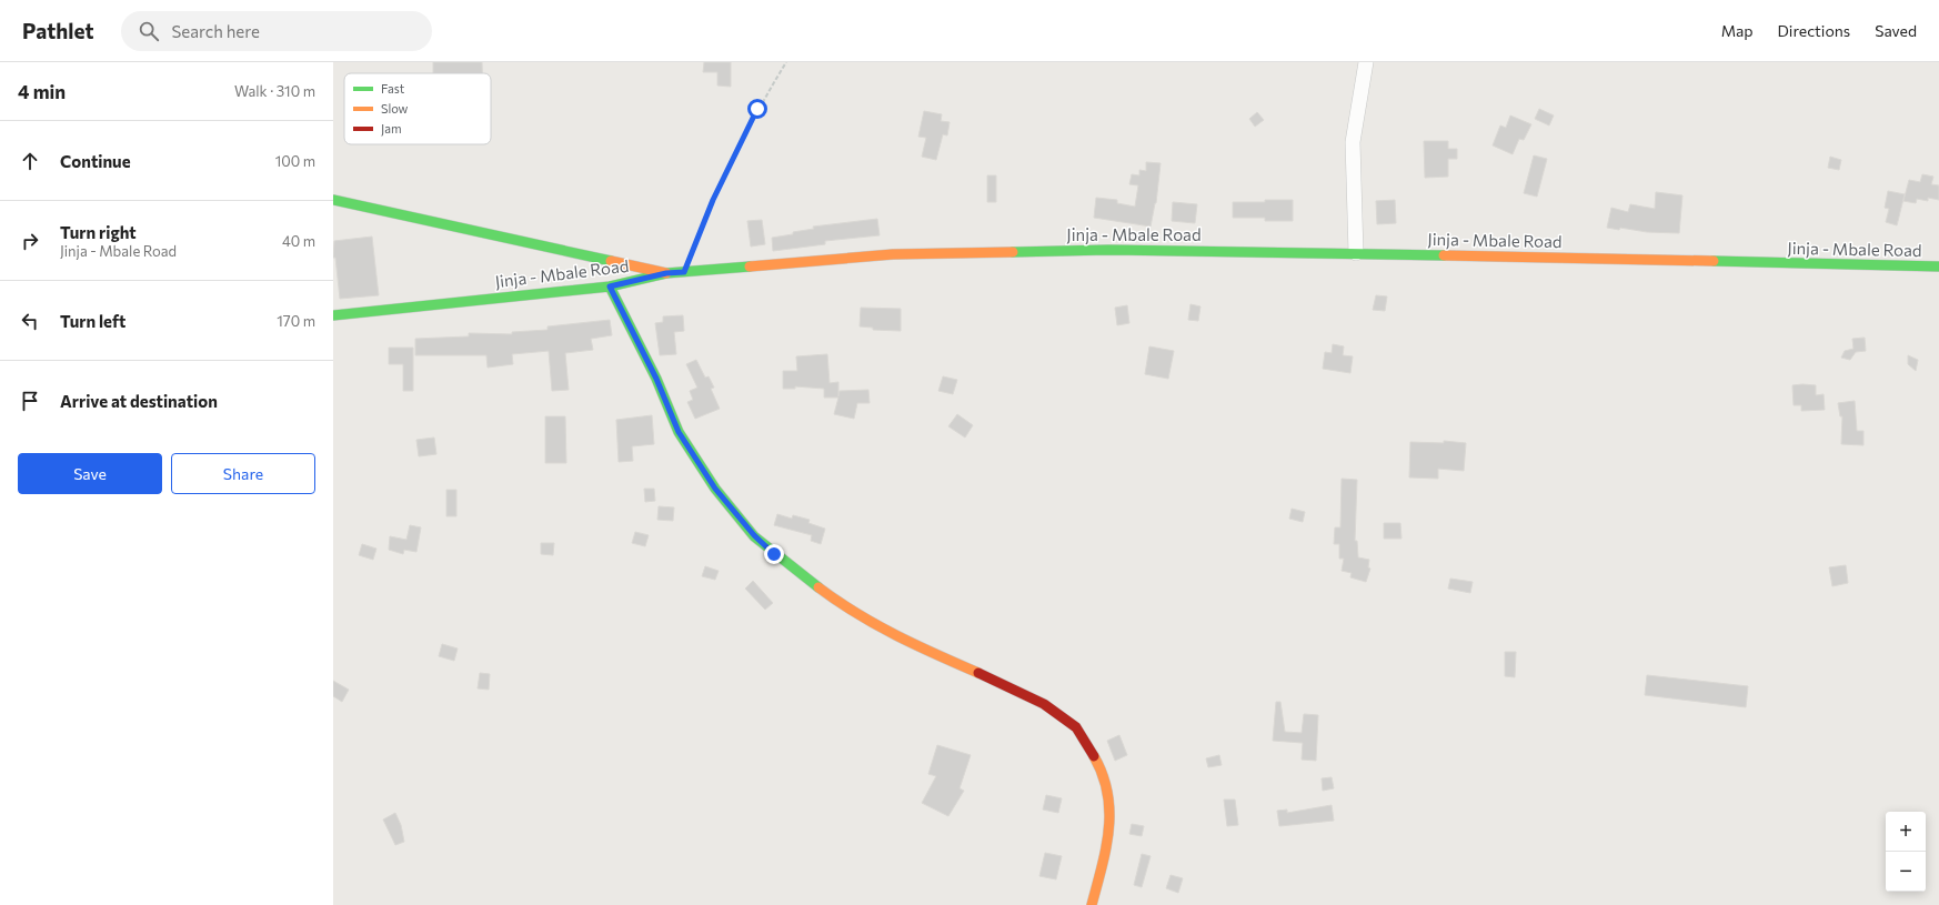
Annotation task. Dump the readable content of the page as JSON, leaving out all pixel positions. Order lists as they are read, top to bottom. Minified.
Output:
{"streets":{"main road":["Jinja - Mbale Road"]},"legend":["Fast","Slow","Jam"],"page":{"header":"Pathlet","search":"Search here","nav":["Map","Directions","Saved"],"heading":["4 min","Walk · 310 m"],"list":[["Continue","100 m"],["Turn right","Jinja - Mbale Road","40 m"],["Turn left","170 m"],"Arrive at destination"],"buttons":["Save","Share"],"map_buttons":["+","−"]}}
